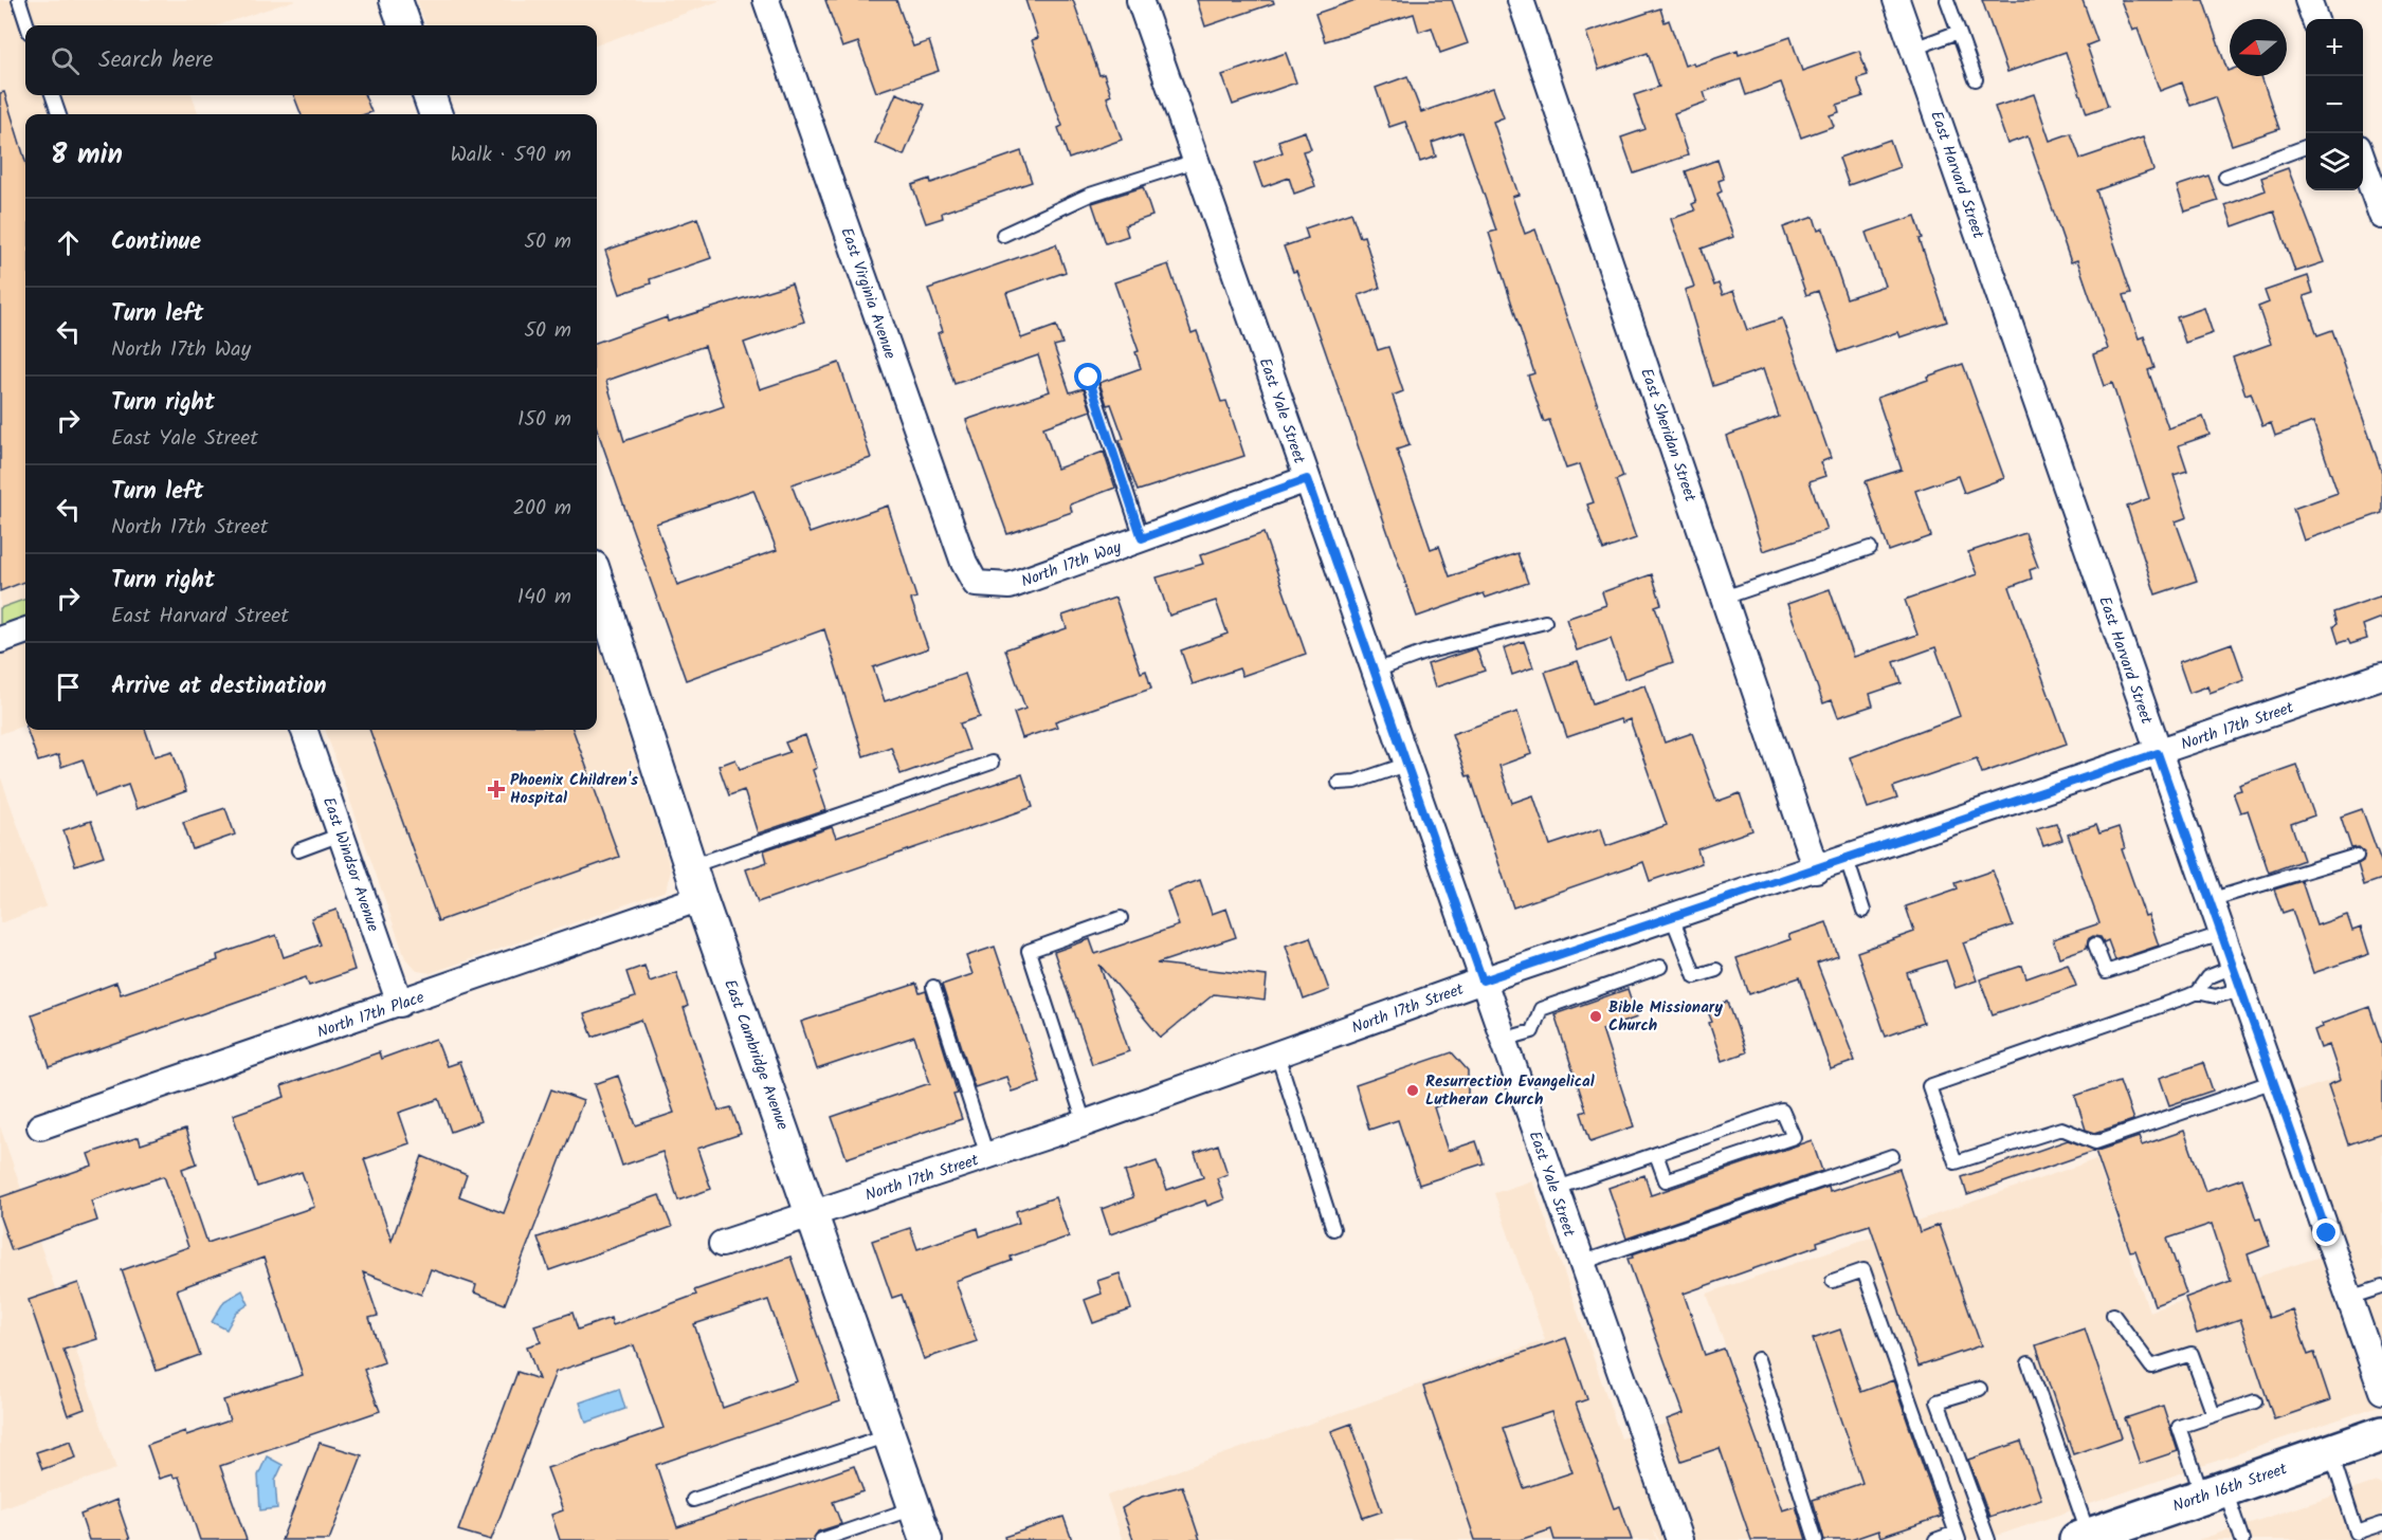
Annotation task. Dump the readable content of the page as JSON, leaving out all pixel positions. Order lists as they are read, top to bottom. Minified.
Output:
{"streets":{"main road":["North 16th Street"],"street":["East Harvard Street","East Virginia Avenue","East Yale Street","East Sheridan Street","North 17th Way","North 17th Street","East Windsor Avenue","North 17th Place","East Cambridge Avenue"]},"crossings":[["East Harvard Street","North 17th Street"],["East Virginia Avenue","North 17th Way"],["East Yale Street","North 17th Way"],["East Yale Street","North 17th Street"],["East Sheridan Street","North 17th Street"],["North 17th Street","East Cambridge Avenue"],["East Windsor Avenue","North 17th Place"],["North 17th Place","East Cambridge Avenue"]],"places":{"health":["Phoenix Children's Hospital"],"other":["Bible Missionary Church","Resurrection Evangelical Lutheran Church"]},"north":"left","page":{"map_buttons":["+","−"],"search":"Search here","heading":["8 min","Walk · 590 m"],"list":[["Continue","50 m"],["Turn left","North 17th Way","50 m"],["Turn right","East Yale Street","150 m"],["Turn left","North 17th Street","200 m"],["Turn right","East Harvard Street","140 m"],"Arrive at destination"]}}
